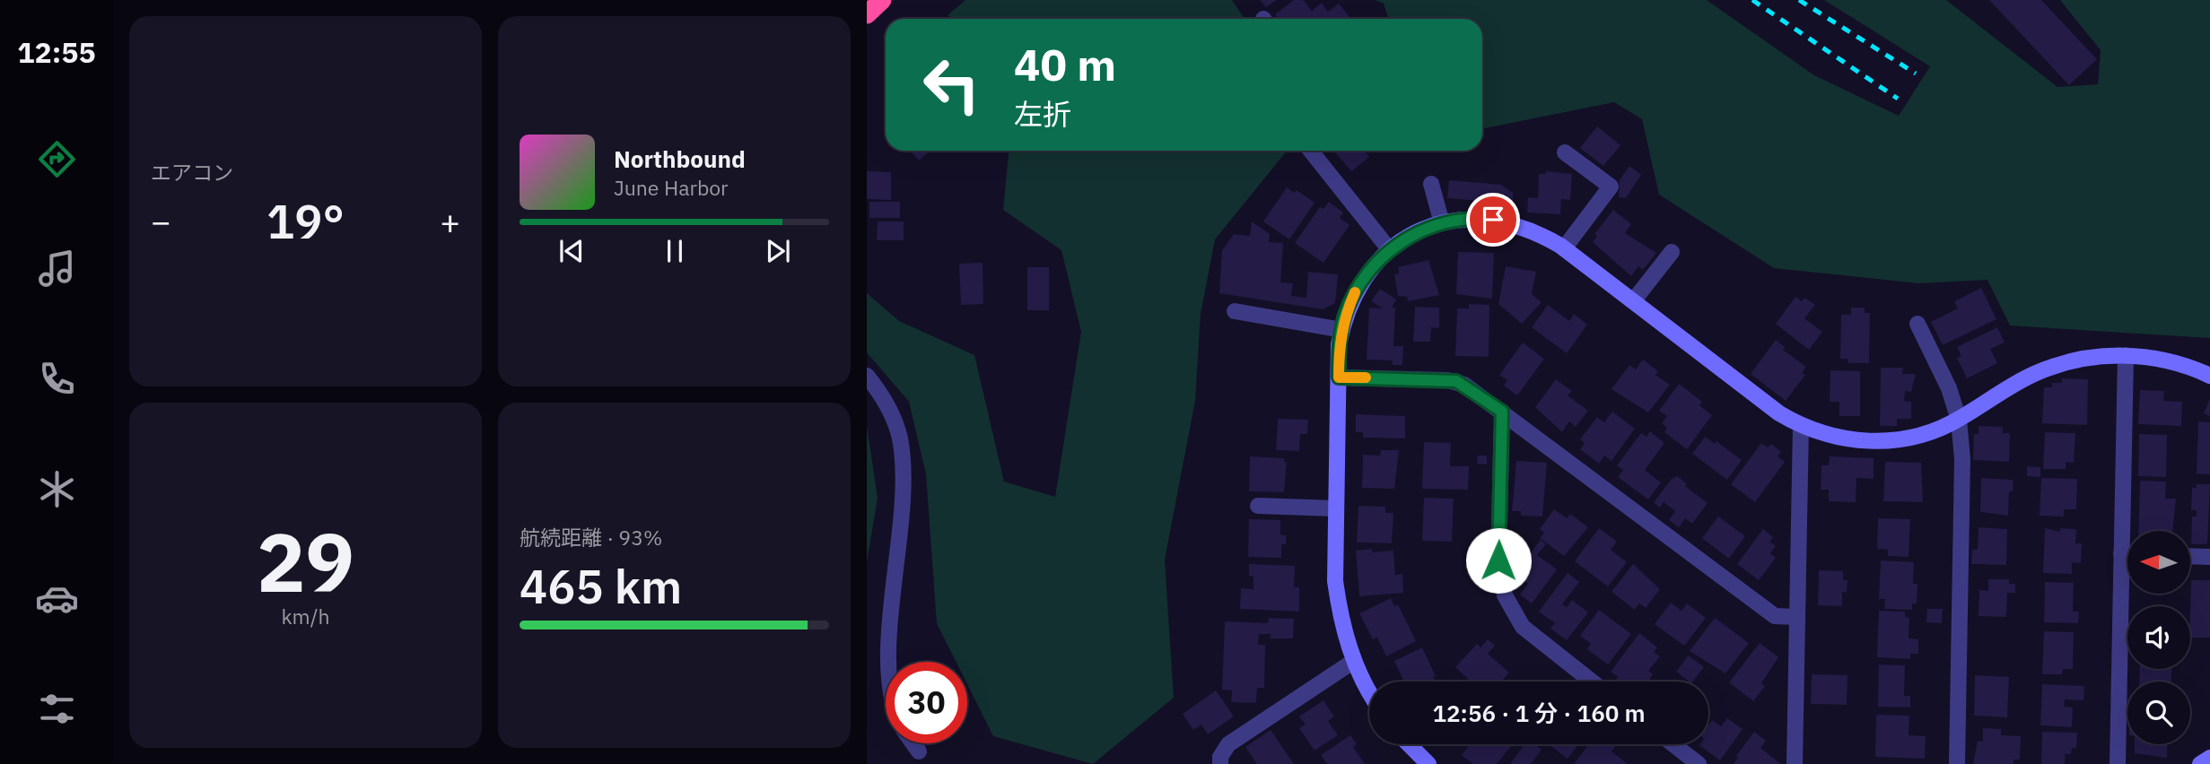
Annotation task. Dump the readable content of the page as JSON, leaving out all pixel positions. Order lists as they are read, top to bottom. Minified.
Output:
{"north":"left","page":{"tabs":"12:55","tile":["エアコン",["29","km/h"],["航続距離 · 93%","465 km"]],"turn":["40 m","左折"],"song":["Northbound","June Harbor"],"heat":["−","19°","+"],"limit":"30","trip":"12:56 · 1 分 · 160 m"}}
